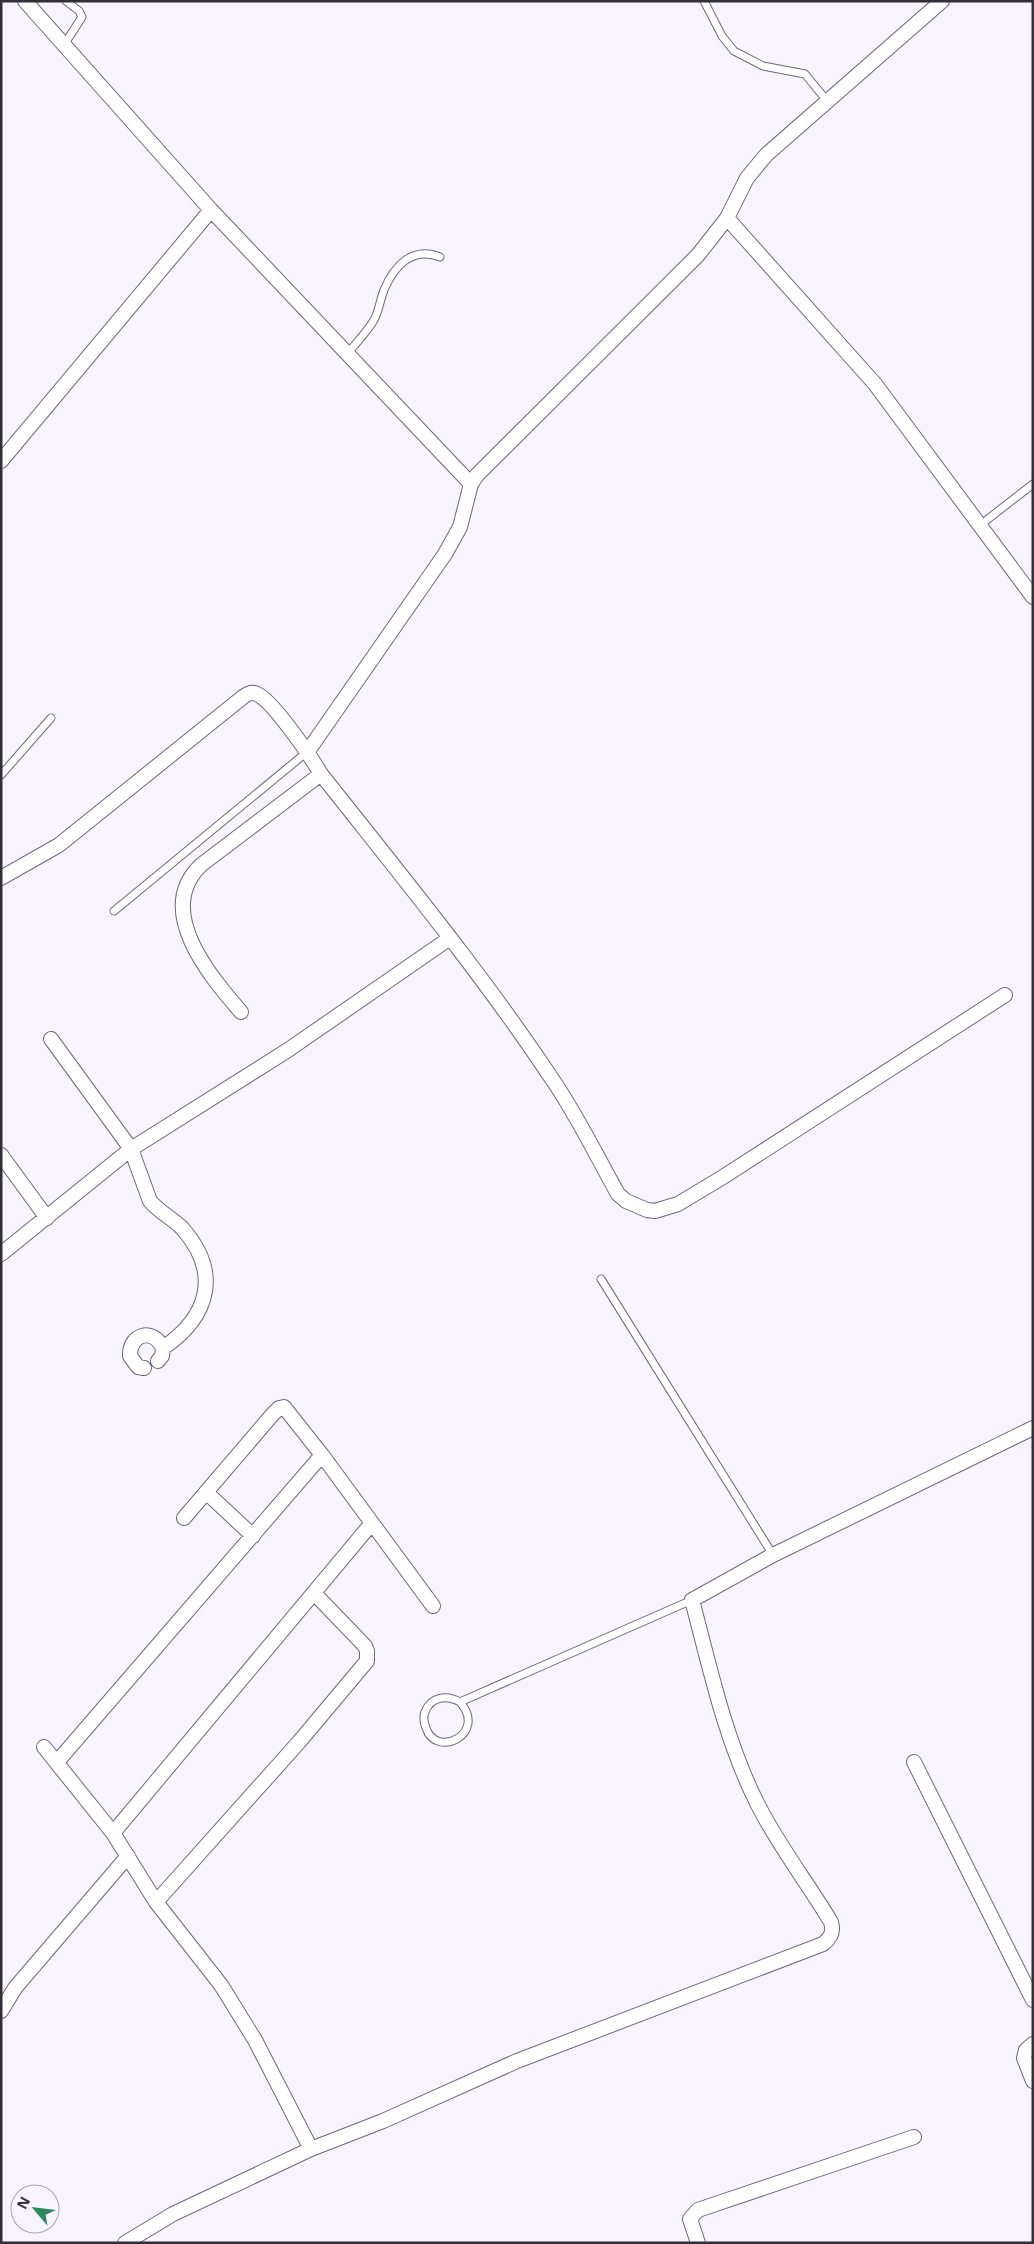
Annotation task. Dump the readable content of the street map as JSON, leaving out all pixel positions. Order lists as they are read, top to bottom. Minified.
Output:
{"north":"top left"}
